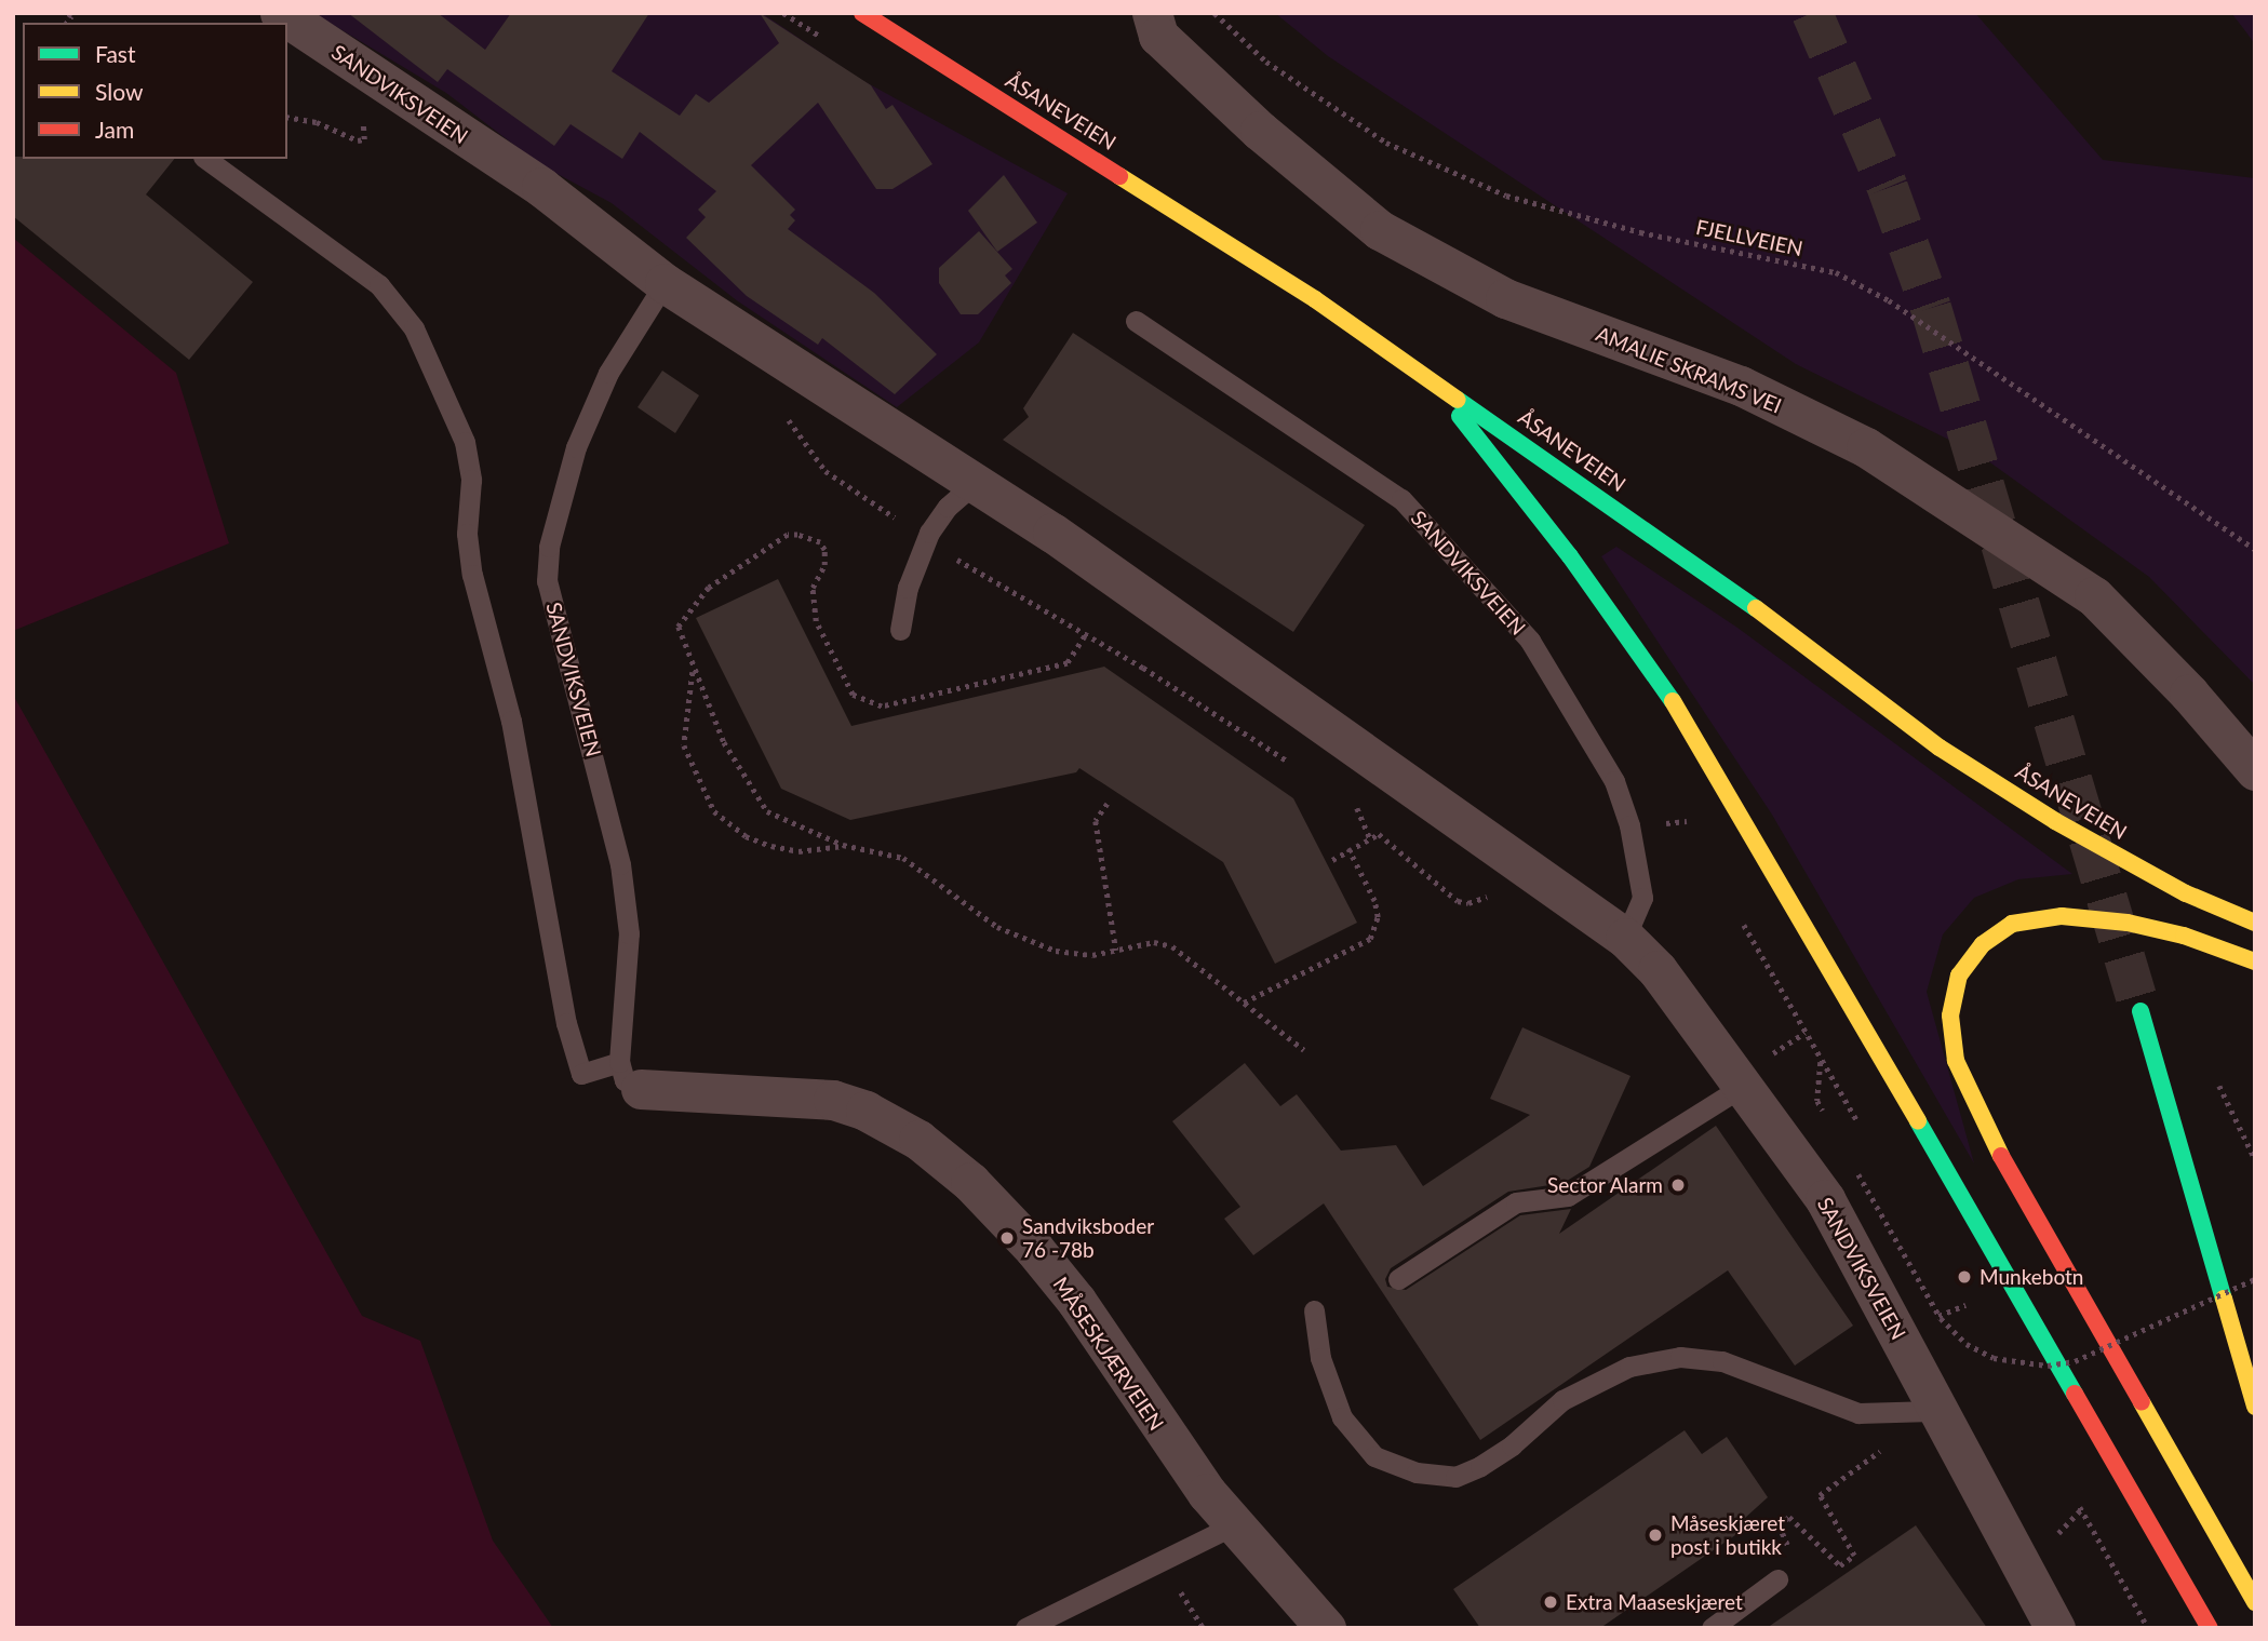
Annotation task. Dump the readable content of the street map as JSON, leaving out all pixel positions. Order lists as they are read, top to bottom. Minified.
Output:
{"streets":{"highway":["ÅSANEVEIEN"],"street":["SANDVIKSVEIEN","AMALIE SKRAMS VEI","MÅSESKJÆRVEIEN"],"path":["FJELLVEIEN"]},"crossings":[["SANDVIKSVEIEN","MÅSESKJÆRVEIEN"]],"places":["Sector Alarm","Sandviksboder 76 -78b","Munkebotn","Måseskjæret post i butikk","Extra Maaseskjæret"],"legend":["Fast","Slow","Jam"]}
